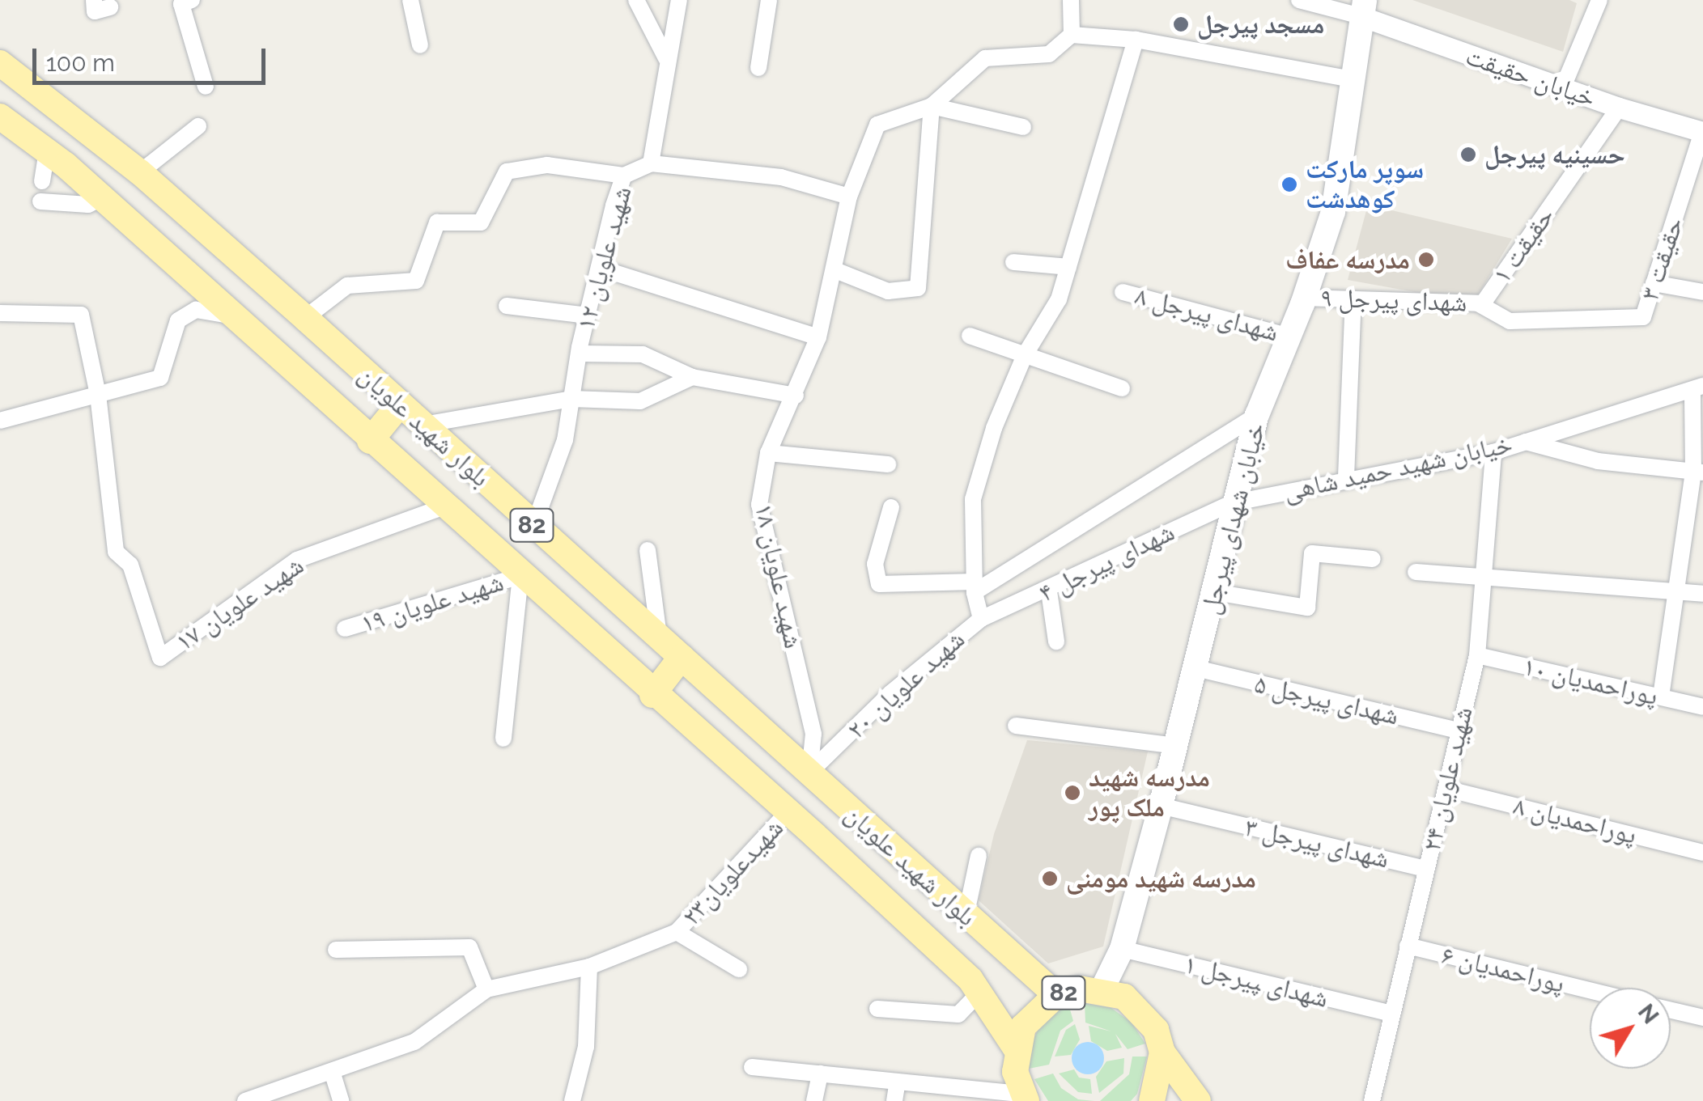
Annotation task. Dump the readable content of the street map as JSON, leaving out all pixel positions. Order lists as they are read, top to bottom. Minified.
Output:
{"streets":{"main road":["بلوار شهید علویان","خیابان شهدای پیرجل","82"],"street":["خیابان حقیقت","حقیقت ۱","شهید علویان ۱۲","حقیقت ۳","شهدای پیرجل ۹","شهدای پیرجل ۸","خیابان شهید حمید شاهی","شهدای پیرجل ۴","شهید علویان ۱۸","شهید علویان ۱۹","شهید علویان ۱۷","پوراحمدیان ۱۰","شهید علویان ۲۰","شهدای پیرجل ۵","شهید علویان ۲۴","پوراحمدیان ۸","شهدای پیرجل ۳","شهیدعلویان۲۳","پوراحمدیان ۶","شهدای ‍‍‍‍‍‍پیرجل ۱"]},"crossings":[["خیابان حقیقت","حقیقت ۱"],["خیابان حقیقت","حقیقت ۳"],["خیابان حقیقت","خیابان شهدای پیرجل"],["حقیقت ۱","حقیقت ۳"],["حقیقت ۱","شهدای پیرجل ۹"],["شهید علویان ۱۲","بلوار شهید علویان"],["حقیقت ۳","شهدای پیرجل ۹"],["شهدای پیرجل ۹","خیابان شهدای پیرجل"],["شهدای پیرجل ۸","خیابان شهدای پیرجل"],["بلوار شهید علویان","82"],["بلوار شهید علویان","شهید علویان ۱۸"],["بلوار شهید علویان","شهید علویان ۱۹"],["بلوار شهید علویان","شهید علویان ۱۷"],["بلوار شهید علویان","شهید علویان ۲۰"],["بلوار شهید علویان","شهیدعلویان۲۳"],["خیابان شهید حمید شاهی","خیابان شهدای پیرجل"],["خیابان شهید حمید شاهی","شهدای پیرجل ۴"],["خیابان شهید حمید شاهی","شهید علویان ۲۴"],["خیابان شهدای پیرجل","82"],["خیابان شهدای پیرجل","شهدای پیرجل ۴"],["خیابان شهدای پیرجل","شهدای پیرجل ۵"],["خیابان شهدای پیرجل","شهدای پیرجل ۳"],["خیابان شهدای پیرجل","شهدای ‍‍‍‍‍‍پیرجل ۱"],["شهدای پیرجل ۴","شهید علویان ۲۰"],["شهید علویان ۱۸","شهید علویان ۲۰"],["پوراحمدیان ۱۰","شهید علویان ۲۴"],["شهدای پیرجل ۵","شهید علویان ۲۴"],["شهید علویان ۲۴","پوراحمدیان ۸"],["شهید علویان ۲۴","شهدای پیرجل ۳"],["شهید علویان ۲۴","پوراحمدیان ۶"],["شهید علویان ۲۴","شهدای ‍‍‍‍‍‍پیرجل ۱"]],"places":["مسجد پیرجل","حسینیه پیرجل","سوپر مارکت کوهدشت","مدرسه عفاف","مدرسه شهید ملک پور","مدرسه شهید مومنی"],"scale_bar":"100 m","north":"top right"}
